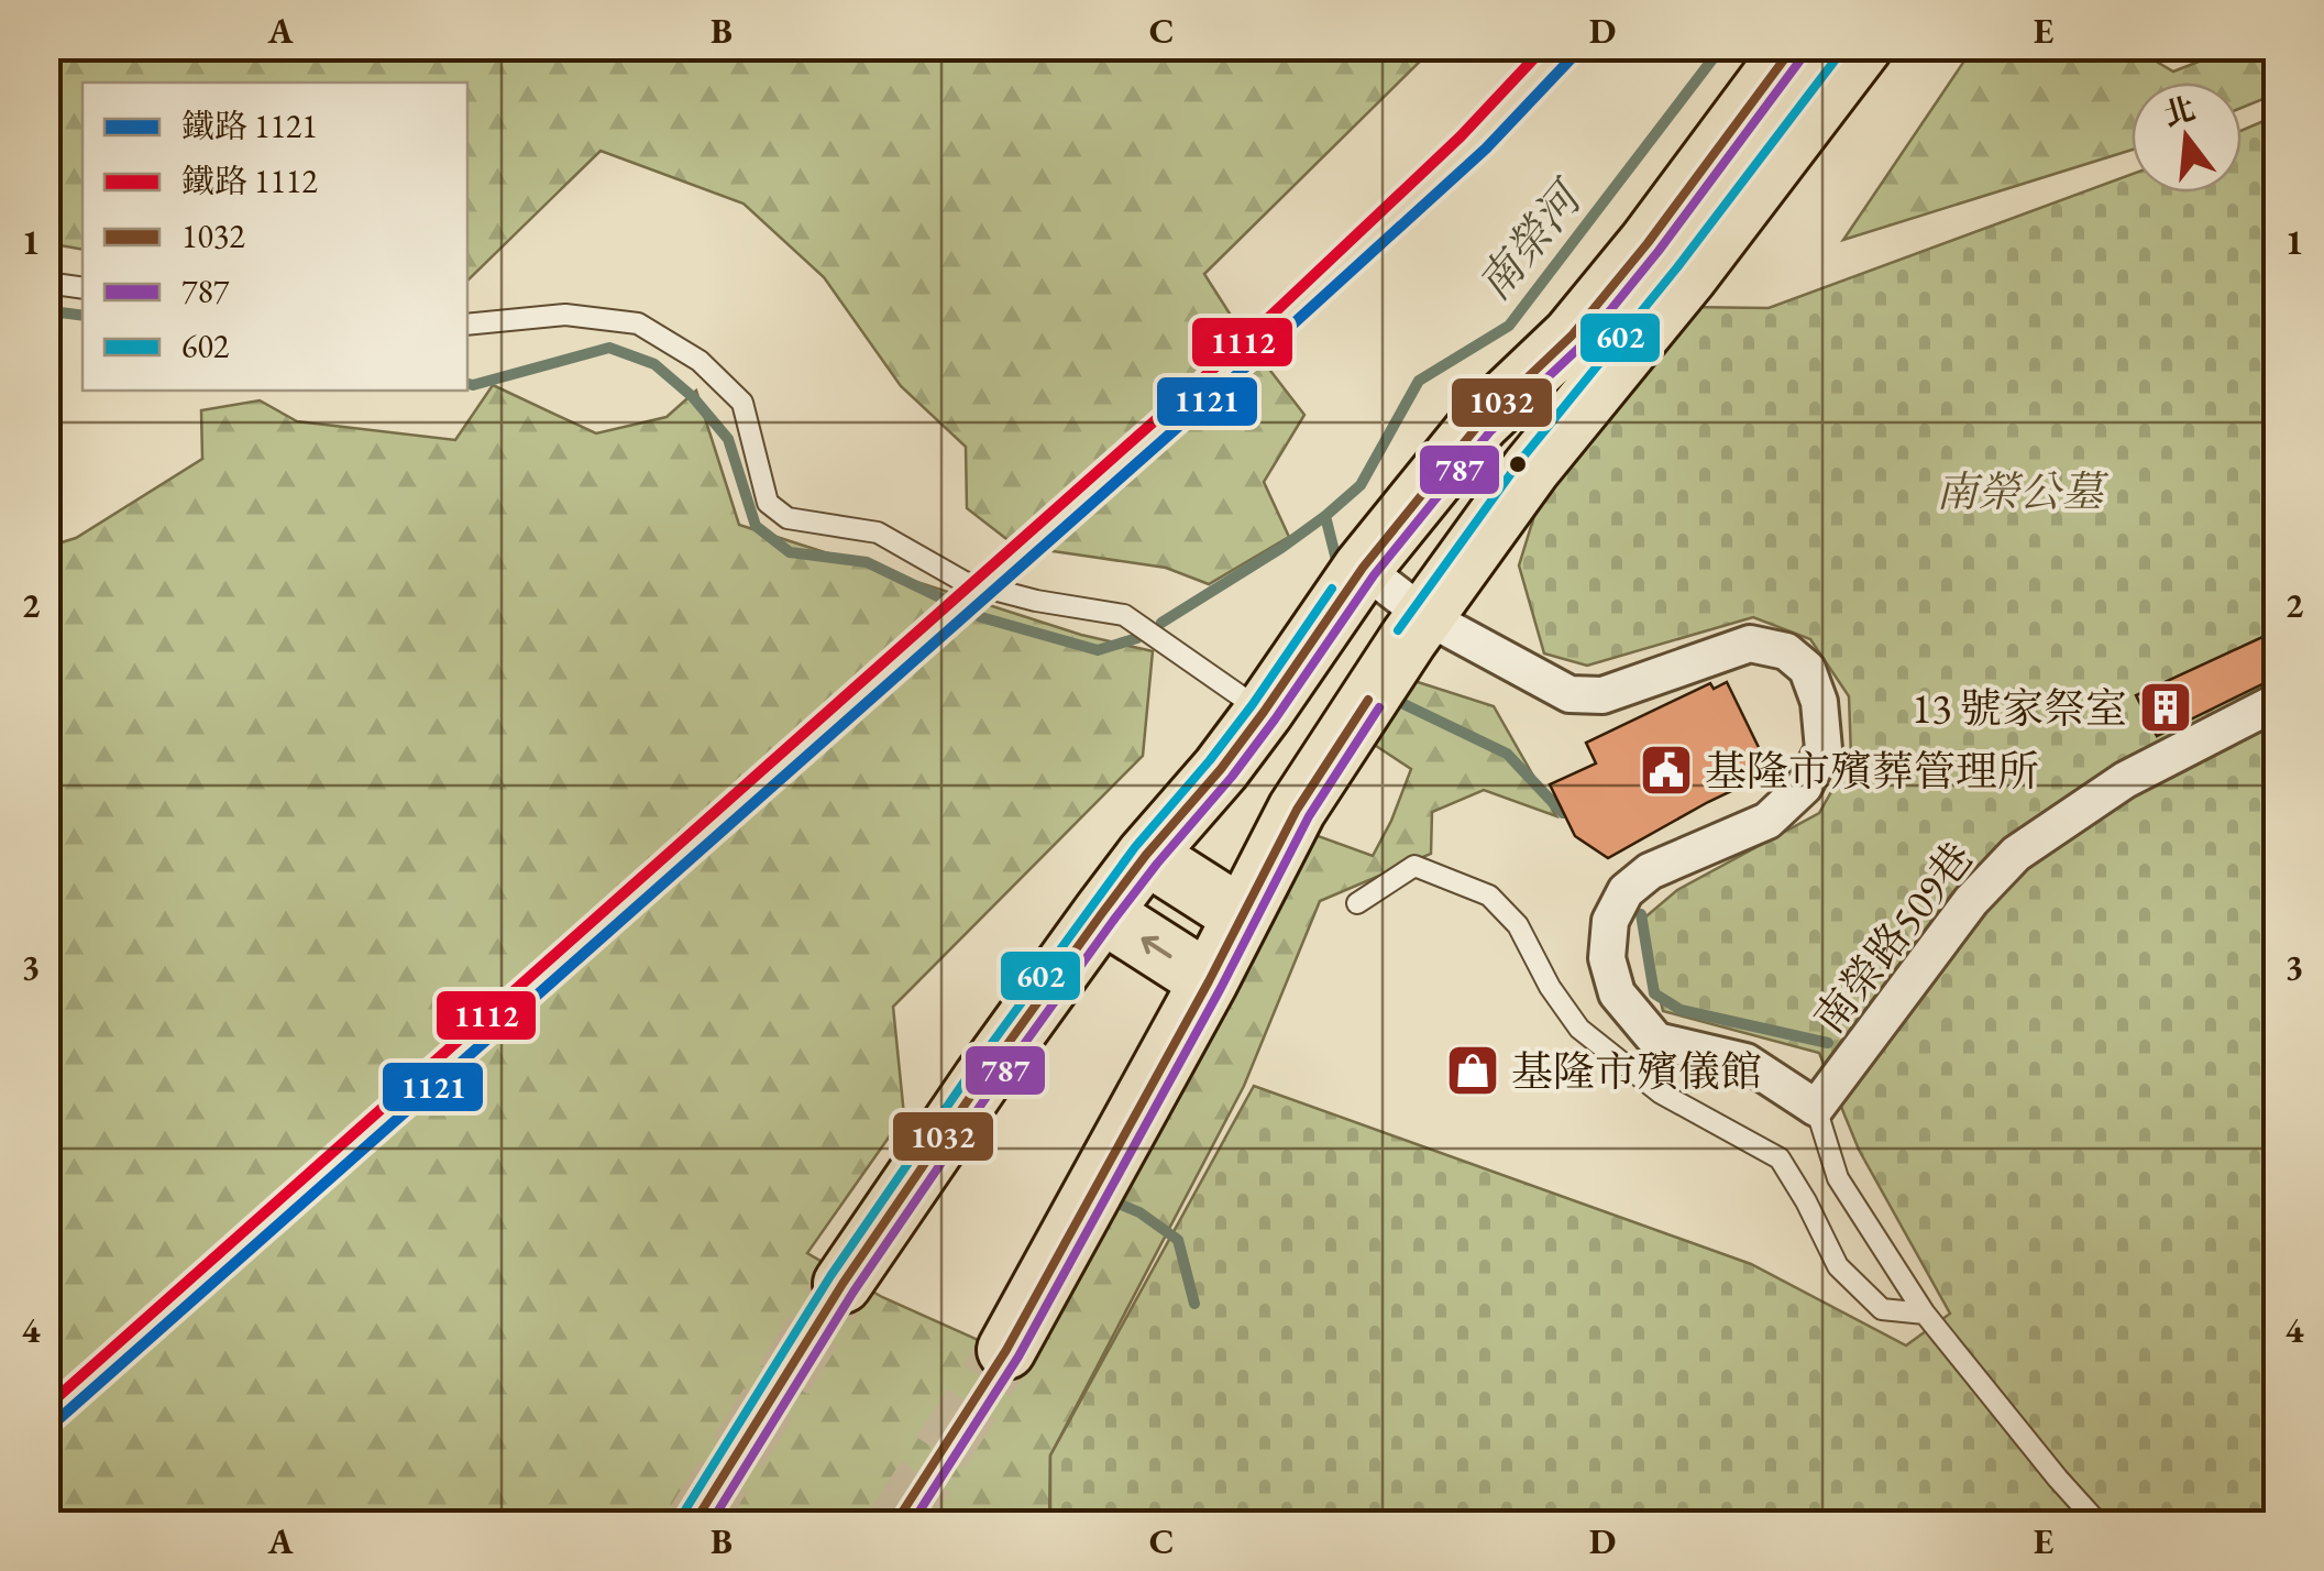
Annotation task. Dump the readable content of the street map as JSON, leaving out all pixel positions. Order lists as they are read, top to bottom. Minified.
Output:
{"streets":{"street":["南榮路509巷"]},"water":["南榮河"],"parks":["南榮公墓"],"places":{"building":["13 號家祭室"],"public building":["基隆市殯葬管理所"],"shop":["基隆市殯儀館"]},"lines":["rail line 1121","rail line 1112","transit line 1032","transit line 602","transit line 787"],"legend":["鐵路 1121","鐵路 1112","1032","787","602"],"north":"top","grid":{"columns":["A","B","C","D","E"],"rows":["1","2","3","4"]}}
